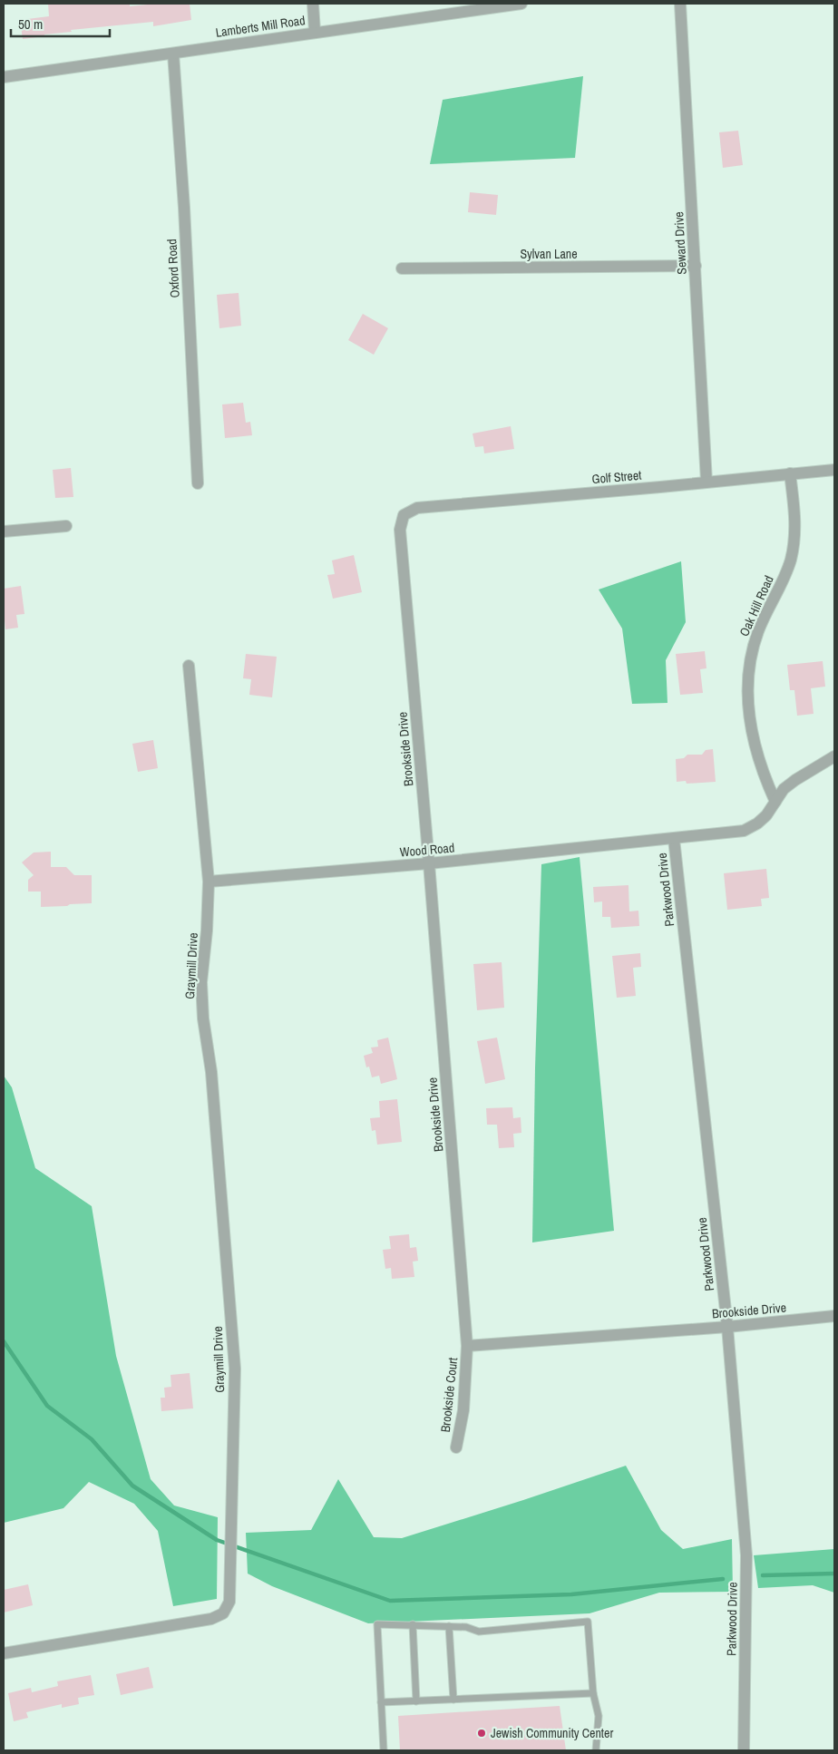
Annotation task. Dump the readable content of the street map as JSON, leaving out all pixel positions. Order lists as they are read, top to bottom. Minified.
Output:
{"streets":{"street":["Lamberts Mill Road","Seward Drive","Sylvan Lane","Oxford Road","Golf Street","Oak Hill Road","Brookside Drive","Wood Road","Parkwood Drive","Graymill Drive","Brookside Court"]},"crossings":[["Lamberts Mill Road","Oxford Road"],["Seward Drive","Sylvan Lane"],["Seward Drive","Golf Street"],["Golf Street","Oak Hill Road"],["Golf Street","Brookside Drive"],["Oak Hill Road","Wood Road"],["Brookside Drive","Wood Road"],["Brookside Drive","Parkwood Drive"],["Brookside Drive","Brookside Court"],["Wood Road","Parkwood Drive"],["Wood Road","Graymill Drive"]],"places":["Jewish Community Center"],"scale_bar":"50 m"}
